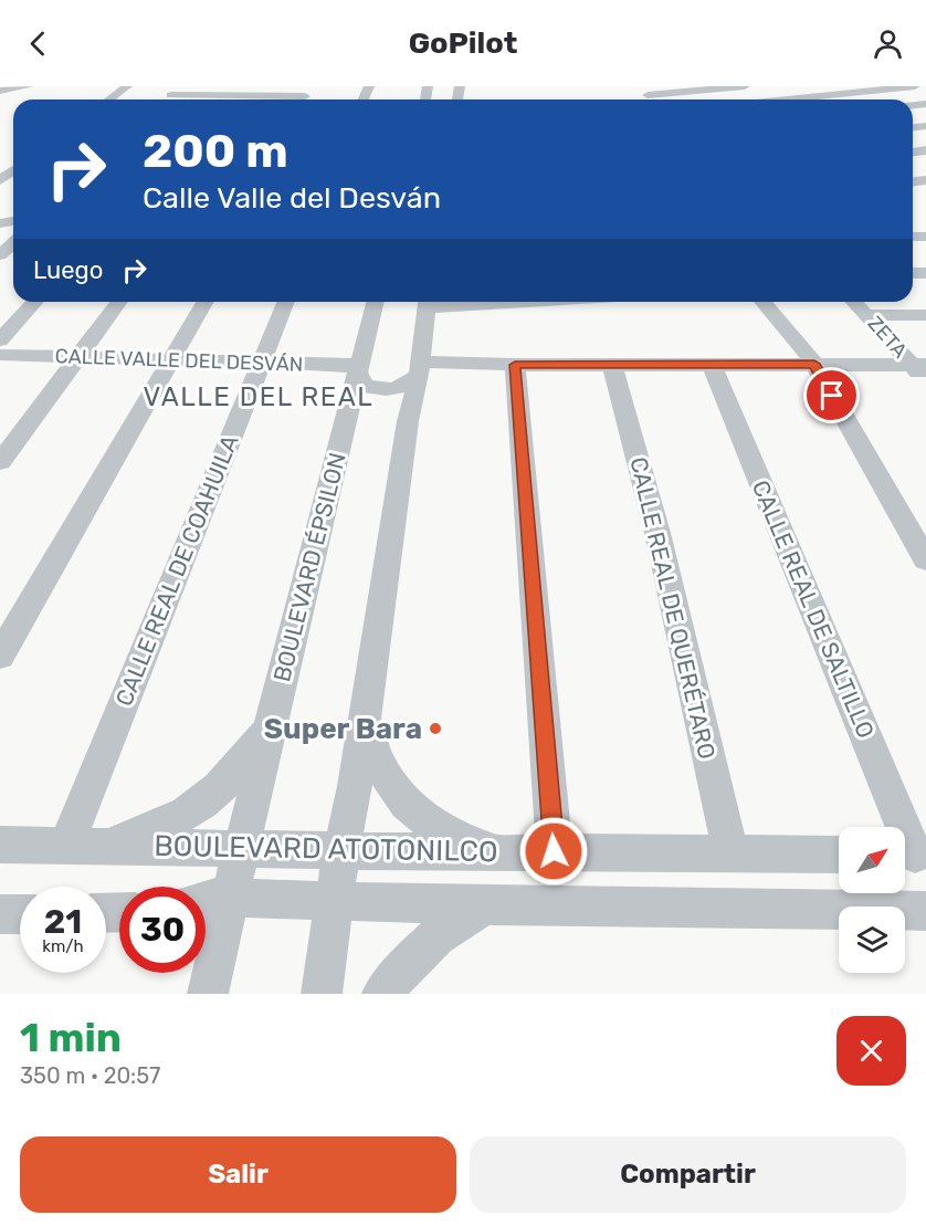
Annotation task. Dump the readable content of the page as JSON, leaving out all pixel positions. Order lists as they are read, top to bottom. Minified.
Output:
{"streets":{"street":["ZETA","CALLE VALLE DEL DESVÁN","BOULEVARD ÉPSILON","CALLE REAL DE COAHUILA","CALLE REAL DE QUERÉTARO","CALLE REAL DE SALTILLO","BOULEVARD ATOTONILCO"]},"crossings":[["CALLE VALLE DEL DESVÁN","BOULEVARD ÉPSILON"],["CALLE VALLE DEL DESVÁN","CALLE REAL DE COAHUILA"],["BOULEVARD ÉPSILON","BOULEVARD ATOTONILCO"],["CALLE REAL DE COAHUILA","BOULEVARD ATOTONILCO"],["CALLE REAL DE QUERÉTARO","BOULEVARD ATOTONILCO"]],"districts":["VALLE DEL REAL"],"places":["Super Bara"],"north":"top right","page":{"header":"GoPilot","turn":["200 m","Calle Valle del Desván"],"then":"Luego","speed":"21 km/h","limit":"30","heading":["1 min","350 m · 20:57"],"buttons":["Salir","Compartir"]}}
